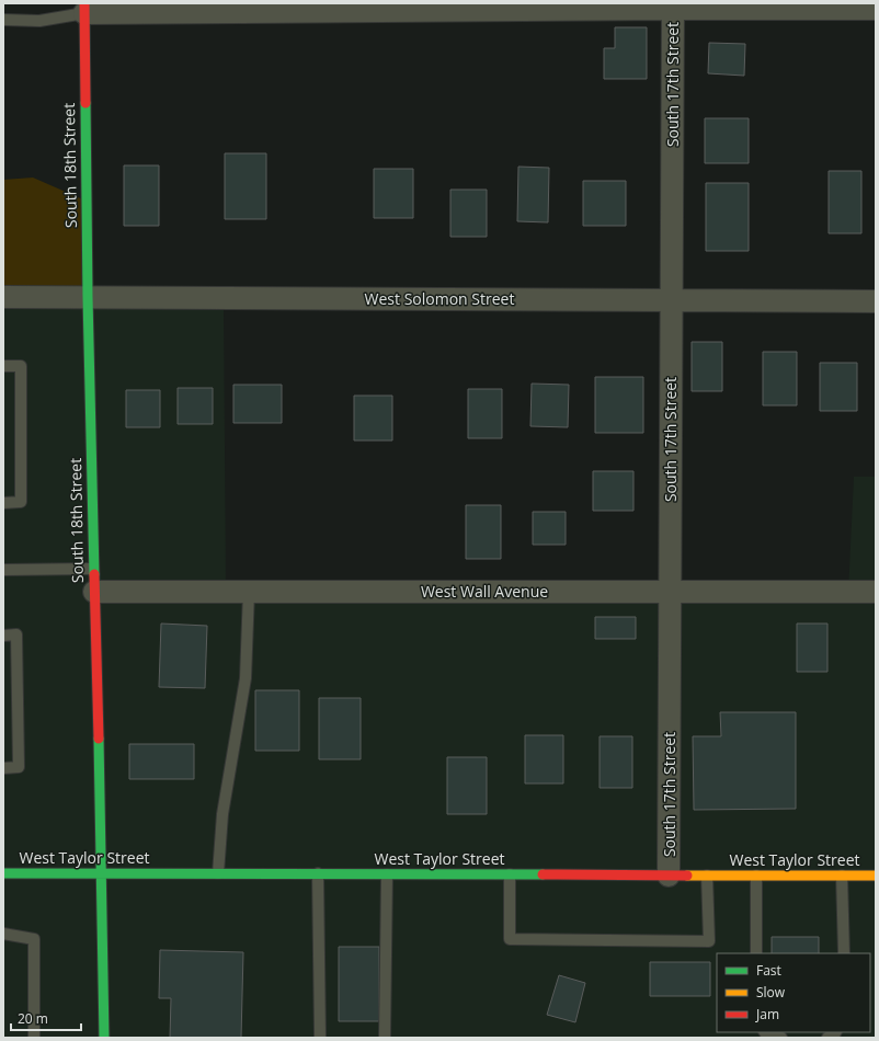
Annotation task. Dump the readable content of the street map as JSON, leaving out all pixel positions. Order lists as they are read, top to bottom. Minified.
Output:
{"streets":{"street":["South 17th Street","South 18th Street","West Solomon Street","West Wall Avenue","West Taylor Street"]},"crossings":[["South 17th Street","West Solomon Street"],["South 17th Street","West Wall Avenue"],["South 17th Street","West Taylor Street"],["South 18th Street","West Solomon Street"],["South 18th Street","West Wall Avenue"],["South 18th Street","West Taylor Street"]],"legend":["Fast","Slow","Jam"],"scale_bar":"20 m"}
